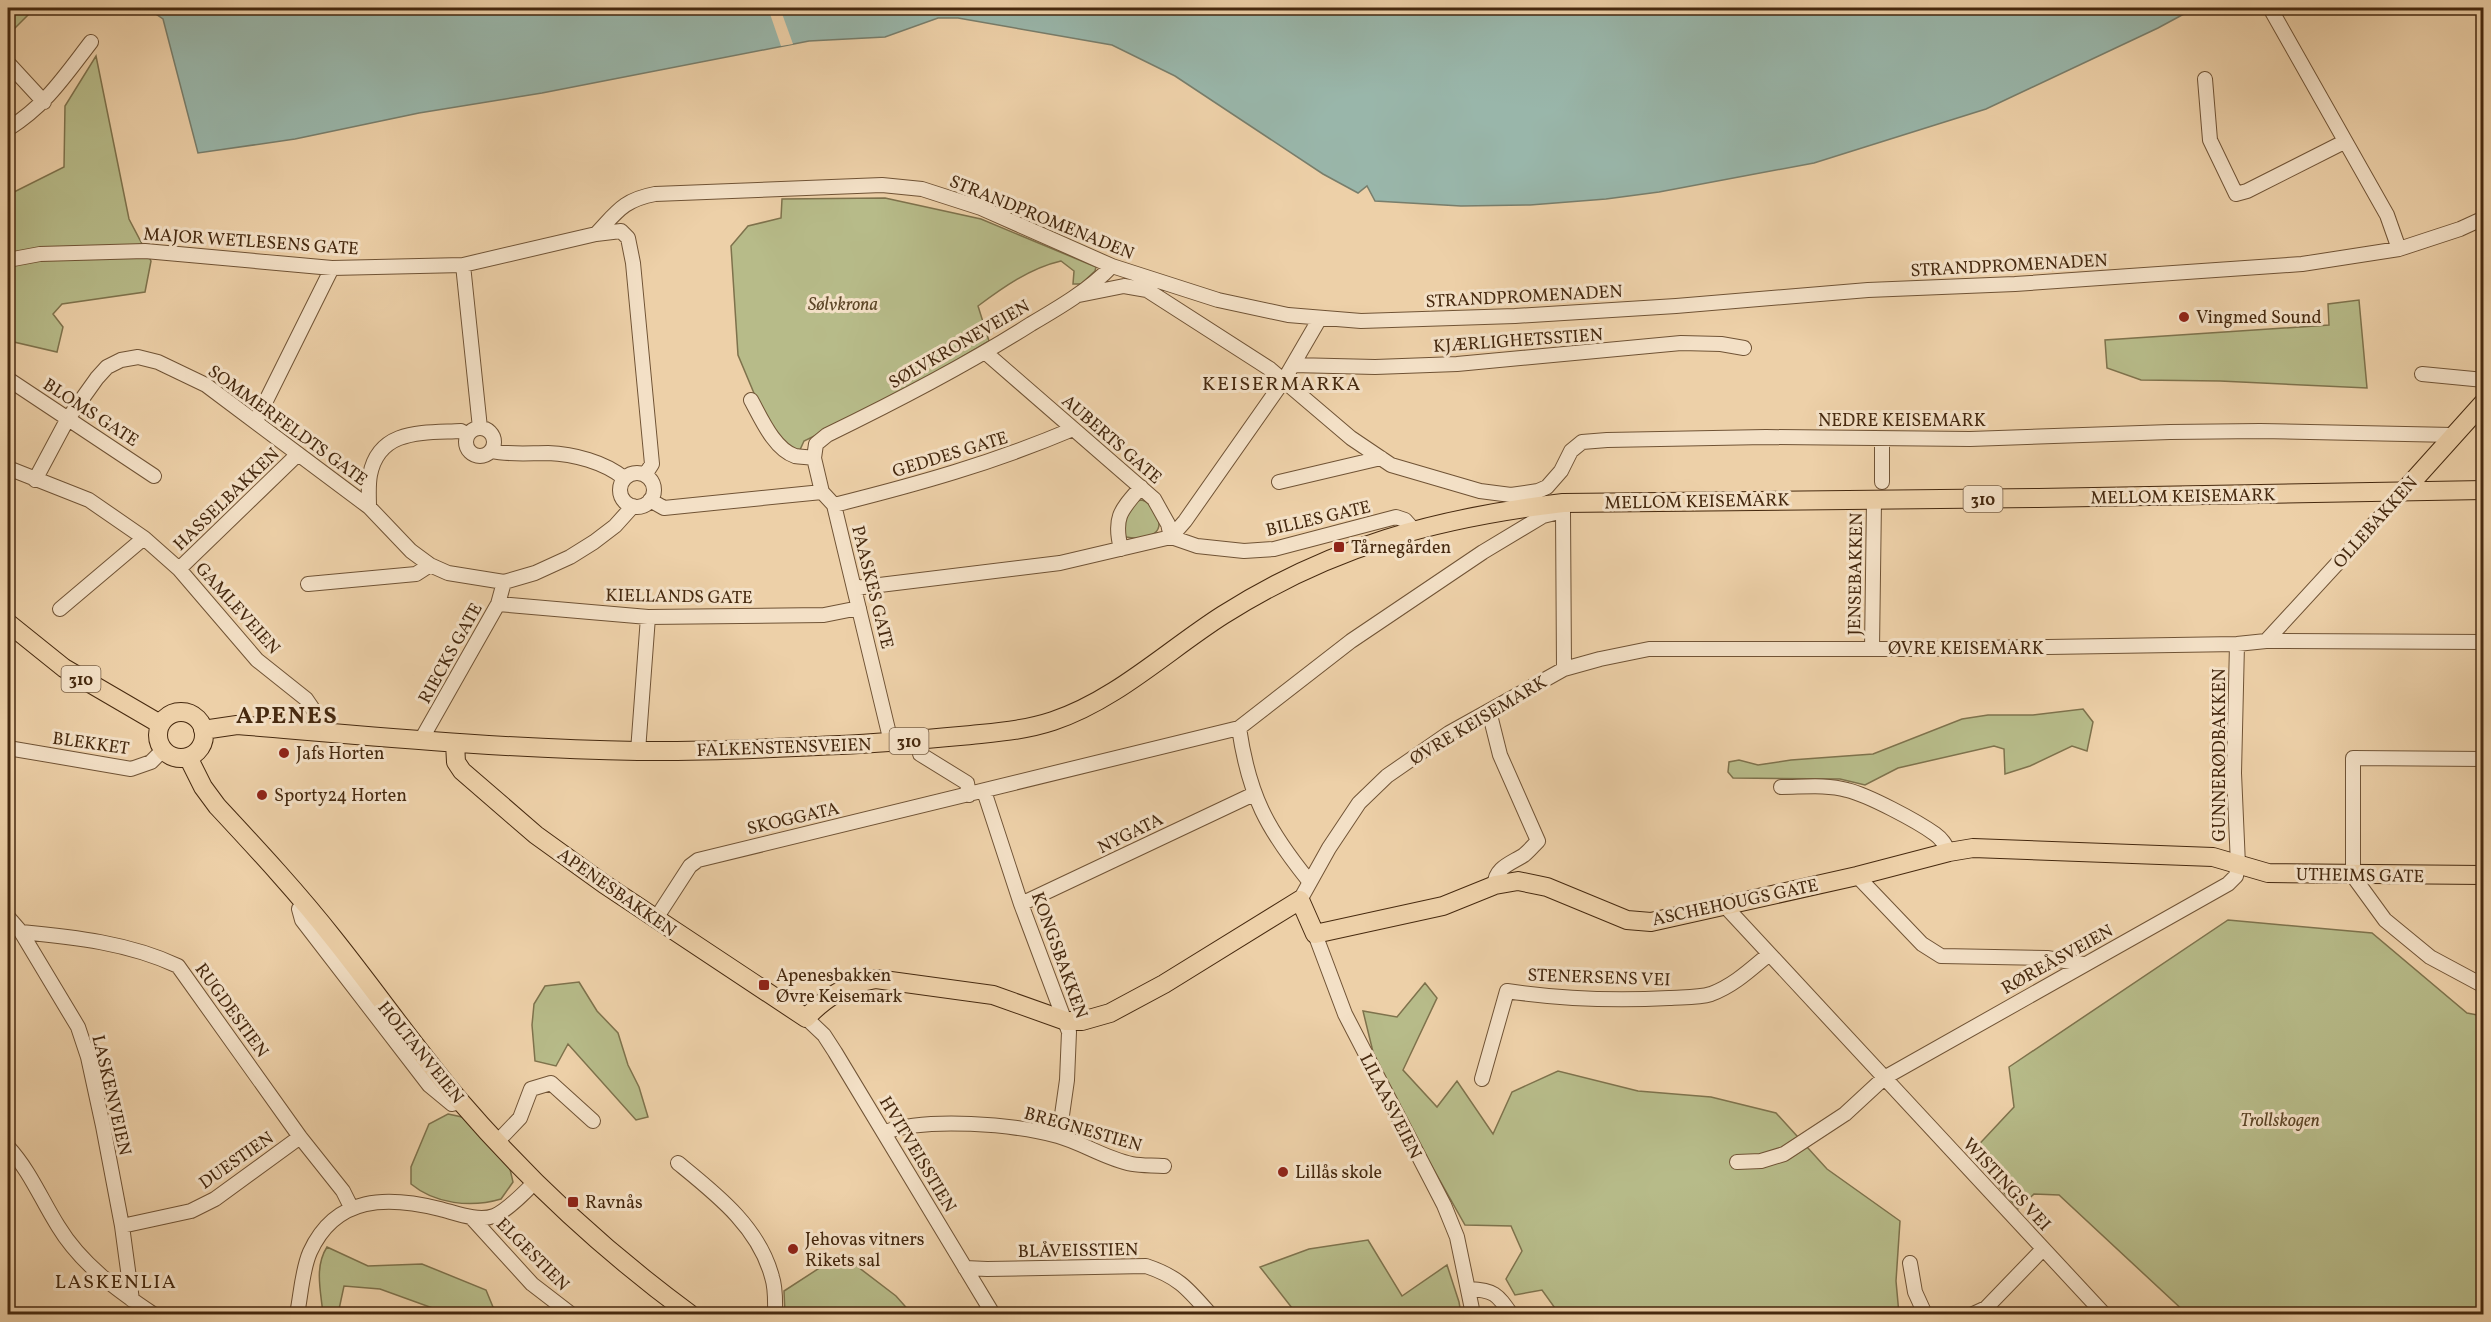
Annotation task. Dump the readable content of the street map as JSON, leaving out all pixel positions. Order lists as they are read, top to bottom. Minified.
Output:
{"streets":{"main road":["MELLOM KEISEMARK","310","OLLEBAKKEN","FALKENSTENSVEIEN","UTHEIMS GATE","APENESBAKKEN","ASCHEHOUGS GATE","HOLTANVEIEN","LILAASVEIEN"],"street":["STRANDPROMENADEN","MAJOR WETLESENS GATE","KJÆRLIGHETSSTIEN","SØLVKRONEVEIEN","BLOMS GATE","NEDRE KEISEMARK","SOMMERFELDTS GATE","AUBERTS GATE","GEDDES GATE","HASSELBAKKEN","BILLES GATE","JENSEBAKKEN","PAASKES GATE","KIELLANDS GATE","GAMLEVEIEN","ØVRE KEISEMARK","RIECKS GATE","BLEKKET","GUNNERØDBAKKEN","SKOGGATA","NYGATA","KONGSBAKKEN","RØREÅSVEIEN","STENERSENS VEI","RUGDESTIEN","LASKENVEIEN","BREGNESTIEN","HVITVEISSTIEN","DUESTIEN","WISTINGS VEI","BLÅVEISSTIEN","ELGESTIEN"]},"crossings":[["STRANDPROMENADEN","MAJOR WETLESENS GATE"],["STRANDPROMENADEN","SØLVKRONEVEIEN"],["MAJOR WETLESENS GATE","HASSELBAKKEN"],["SØLVKRONEVEIEN","NEDRE KEISEMARK"],["SØLVKRONEVEIEN","AUBERTS GATE"],["SØLVKRONEVEIEN","PAASKES GATE"],["BLOMS GATE","SOMMERFELDTS GATE"],["NEDRE KEISEMARK","OLLEBAKKEN"],["SOMMERFELDTS GATE","HASSELBAKKEN"],["SOMMERFELDTS GATE","GAMLEVEIEN"],["AUBERTS GATE","GEDDES GATE"],["AUBERTS GATE","BILLES GATE"],["GEDDES GATE","PAASKES GATE"],["MELLOM KEISEMARK","310"],["MELLOM KEISEMARK","OLLEBAKKEN"],["MELLOM KEISEMARK","JENSEBAKKEN"],["MELLOM KEISEMARK","FALKENSTENSVEIEN"],["MELLOM KEISEMARK","SKOGGATA"],["HASSELBAKKEN","GAMLEVEIEN"],["310","OLLEBAKKEN"],["310","BLEKKET"],["310","FALKENSTENSVEIEN"],["310","HOLTANVEIEN"],["BILLES GATE","FALKENSTENSVEIEN"],["OLLEBAKKEN","ØVRE KEISEMARK"],["JENSEBAKKEN","ØVRE KEISEMARK"],["PAASKES GATE","KIELLANDS GATE"],["PAASKES GATE","FALKENSTENSVEIEN"],["KIELLANDS GATE","RIECKS GATE"],["GAMLEVEIEN","FALKENSTENSVEIEN"],["ØVRE KEISEMARK","GUNNERØDBAKKEN"],["ØVRE KEISEMARK","LILAASVEIEN"],["RIECKS GATE","FALKENSTENSVEIEN"],["BLEKKET","FALKENSTENSVEIEN"],["BLEKKET","HOLTANVEIEN"],["FALKENSTENSVEIEN","APENESBAKKEN"],["FALKENSTENSVEIEN","HOLTANVEIEN"],["GUNNERØDBAKKEN","UTHEIMS GATE"],["GUNNERØDBAKKEN","ASCHEHOUGS GATE"],["GUNNERØDBAKKEN","RØREÅSVEIEN"],["SKOGGATA","APENESBAKKEN"],["SKOGGATA","KONGSBAKKEN"],["NYGATA","KONGSBAKKEN"],["UTHEIMS GATE","ASCHEHOUGS GATE"],["UTHEIMS GATE","RØREÅSVEIEN"],["APENESBAKKEN","HVITVEISSTIEN"],["ASCHEHOUGS GATE","RØREÅSVEIEN"],["ASCHEHOUGS GATE","LILAASVEIEN"],["ASCHEHOUGS GATE","WISTINGS VEI"],["KONGSBAKKEN","BREGNESTIEN"],["RØREÅSVEIEN","WISTINGS VEI"],["STENERSENS VEI","WISTINGS VEI"],["RUGDESTIEN","LASKENVEIEN"],["RUGDESTIEN","DUESTIEN"],["LASKENVEIEN","DUESTIEN"],["BREGNESTIEN","HVITVEISSTIEN"],["HVITVEISSTIEN","BLÅVEISSTIEN"]],"districts":["KEISERMARKA","APENES","LASKENLIA"],"parks":["Sølvkrona","Trollskogen"],"places":{"other":["Vingmed Sound","Jafs Horten","Sporty24 Horten","Lillås skole","Jehovas vitners Rikets sal"],"transit":["Tårnegården","Apenesbakken Øvre Keisemark","Ravnås"]}}
